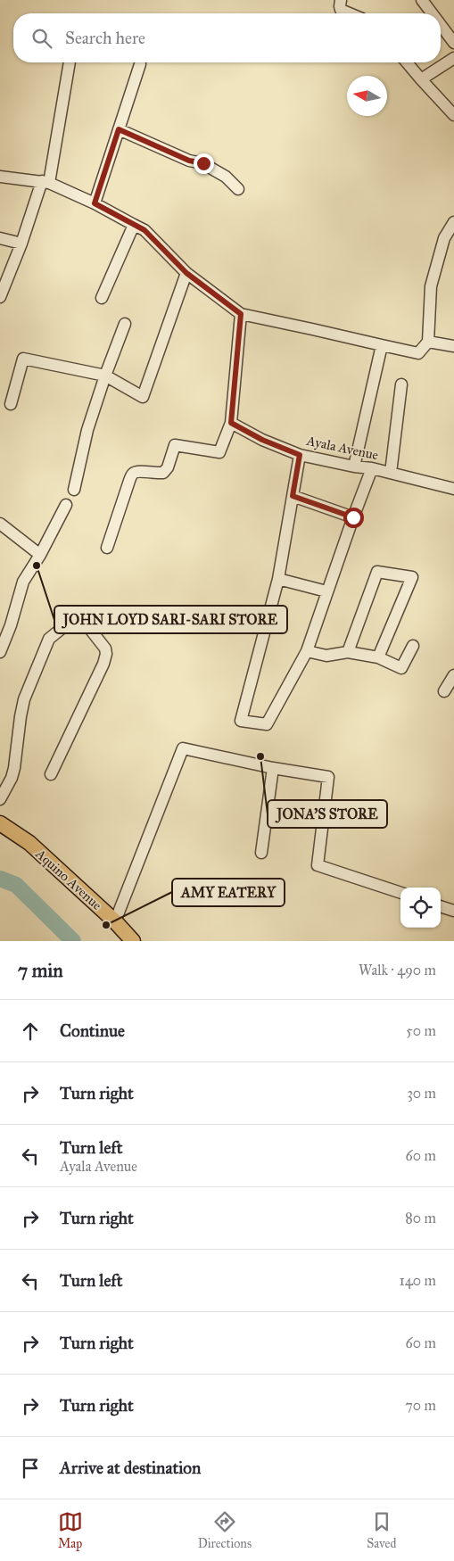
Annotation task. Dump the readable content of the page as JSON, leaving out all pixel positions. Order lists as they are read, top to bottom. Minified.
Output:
{"streets":{"main road":["Aquino Avenue"],"street":["Ayala Avenue"]},"places":["JOHN LOYD SARI-SARI STORE","JONA'S STORE","AMY EATERY"],"north":"left","page":{"search":"Search here","heading":["7 min","Walk · 490 m"],"list":[["Continue","50 m"],["Turn right","30 m"],["Turn left","Ayala Avenue","60 m"],["Turn right","80 m"],["Turn left","140 m"],["Turn right","60 m"],["Turn right","70 m"],"Arrive at destination"],"nav":["Map","Directions","Saved"]}}
